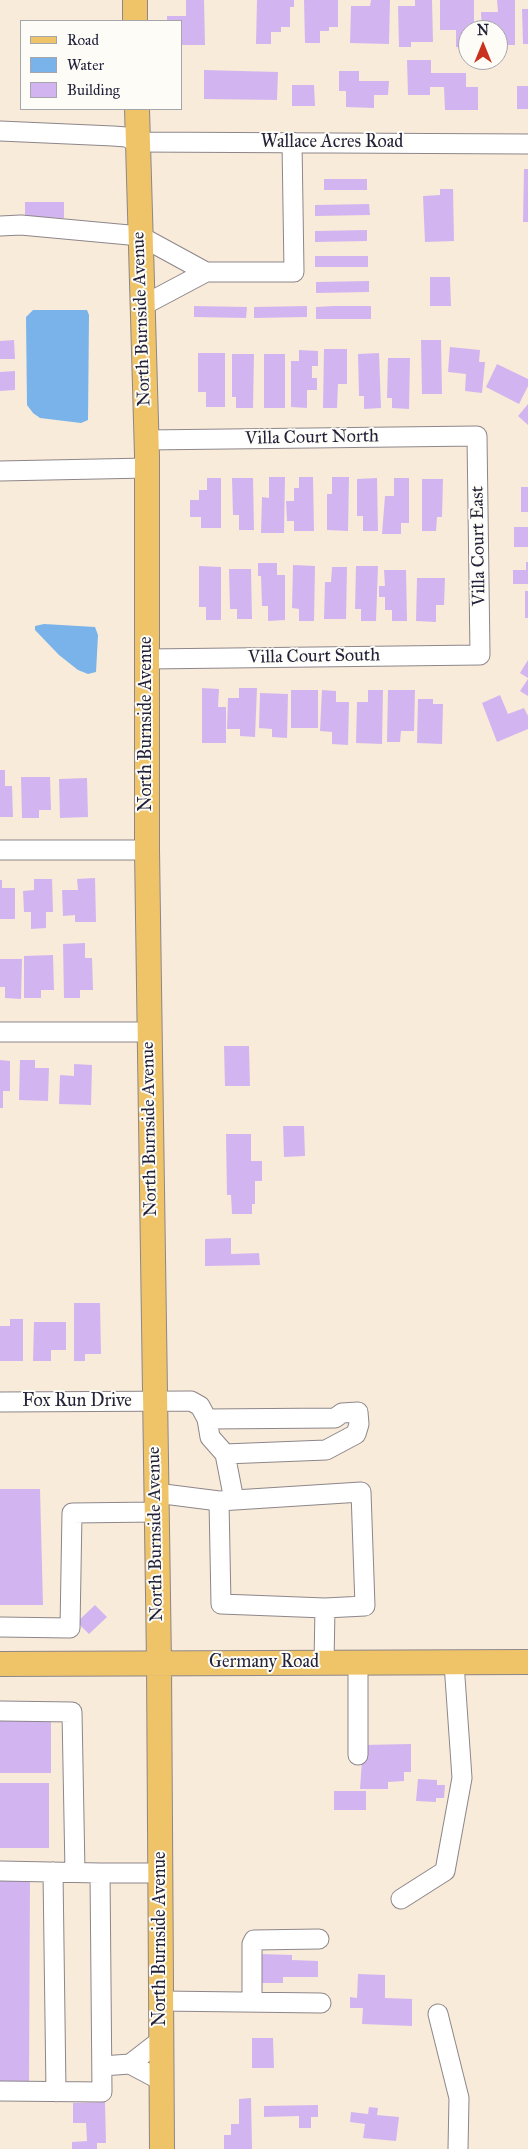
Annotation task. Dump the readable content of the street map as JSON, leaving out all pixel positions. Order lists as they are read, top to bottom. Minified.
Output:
{"streets":{"main road":["North Burnside Avenue","Germany Road"],"street":["Wallace Acres Road","Villa Court North","Villa Court East","Villa Court South","Fox Run Drive"]},"crossings":[["Wallace Acres Road","North Burnside Avenue"],["North Burnside Avenue","Villa Court North"],["North Burnside Avenue","Villa Court South"],["North Burnside Avenue","Fox Run Drive"],["North Burnside Avenue","Germany Road"],["Villa Court North","Villa Court East"],["Villa Court East","Villa Court South"]],"legend":["Road","Water","Building"],"north":"top"}
